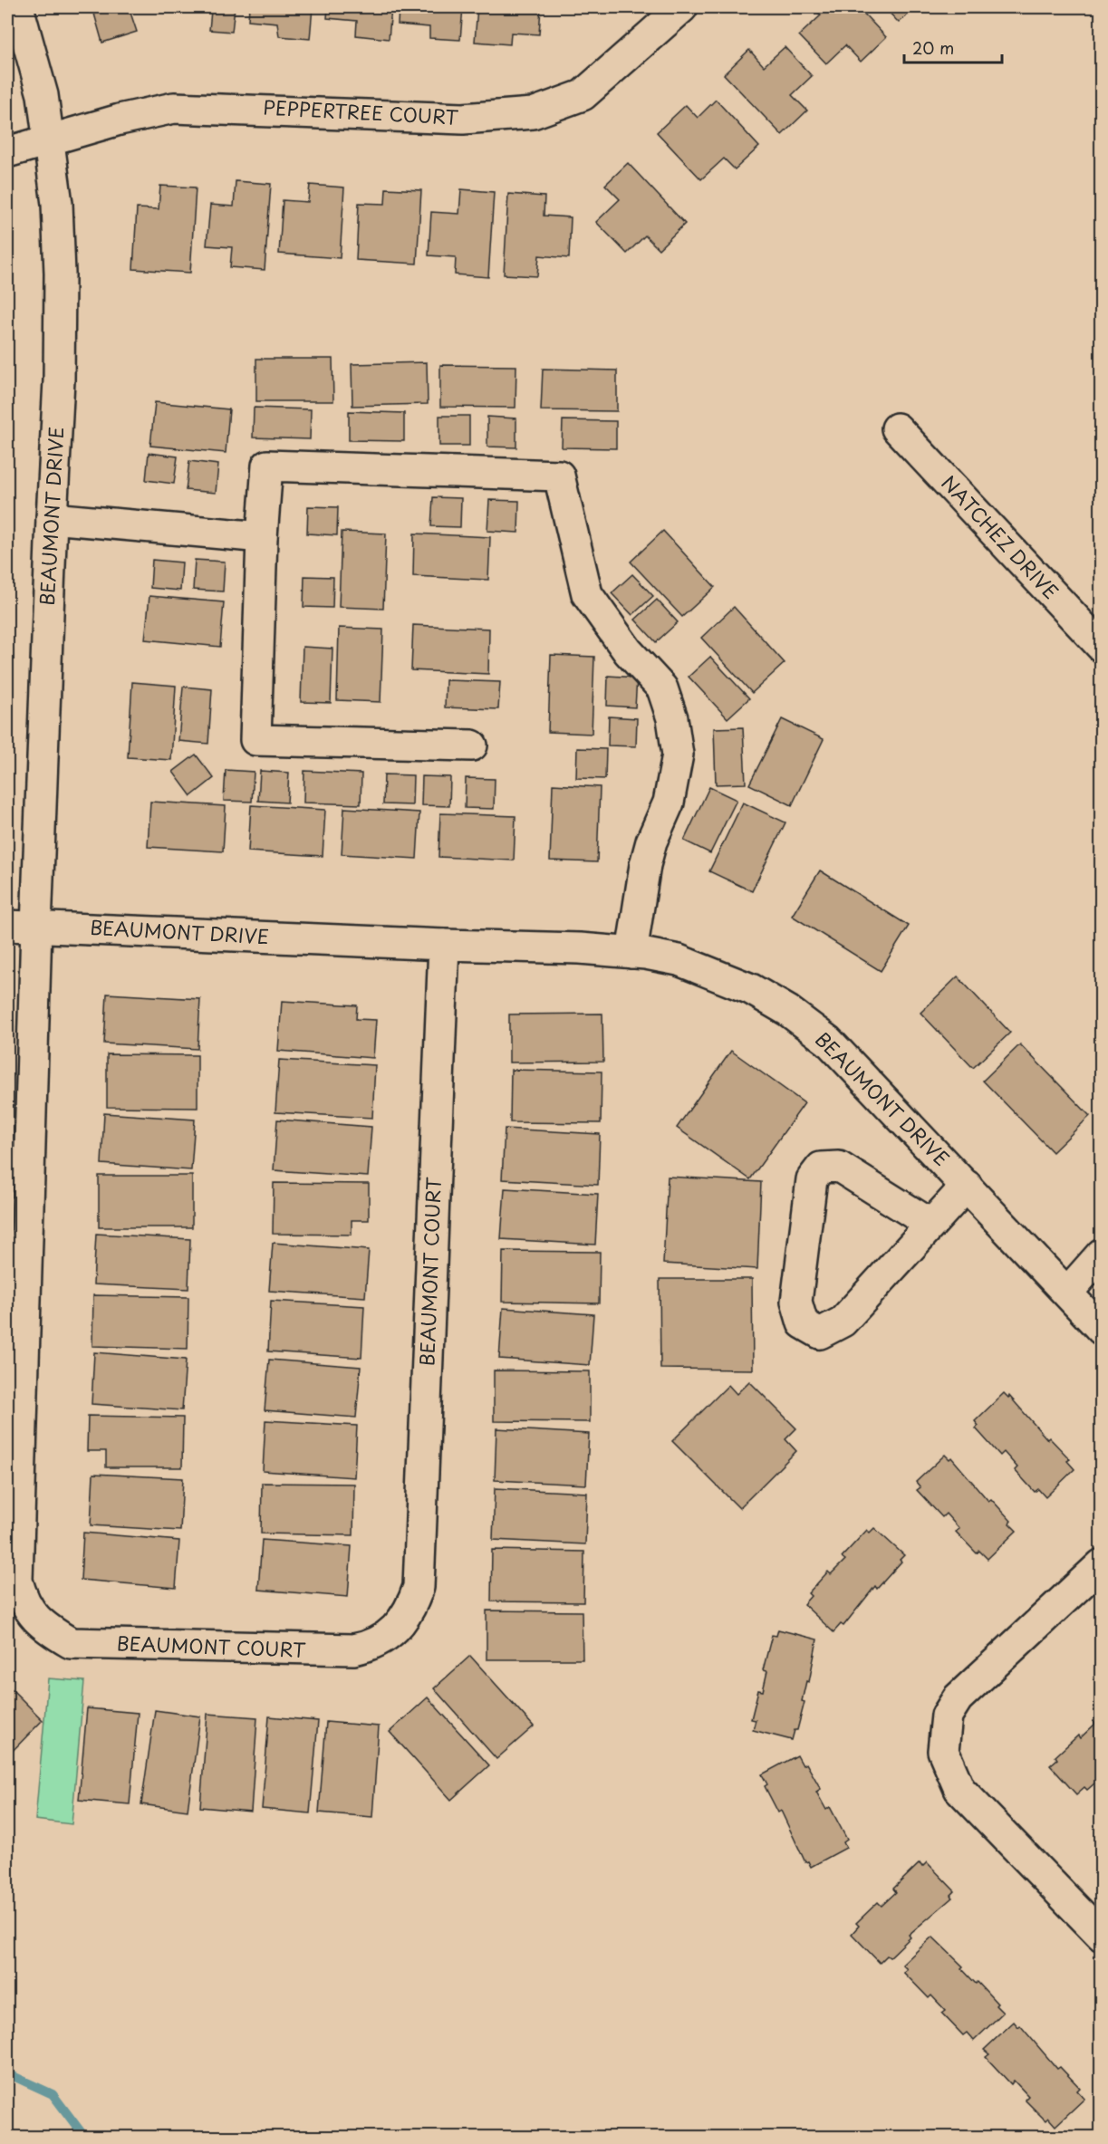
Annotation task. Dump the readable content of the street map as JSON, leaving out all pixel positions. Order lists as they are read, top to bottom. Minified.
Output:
{"streets":{"street":["PEPPERTREE COURT","BEAUMONT DRIVE","NATCHEZ DRIVE","BEAUMONT COURT"]},"crossings":[["PEPPERTREE COURT","BEAUMONT DRIVE"],["BEAUMONT DRIVE","BEAUMONT COURT"]],"scale_bar":"20 m"}
